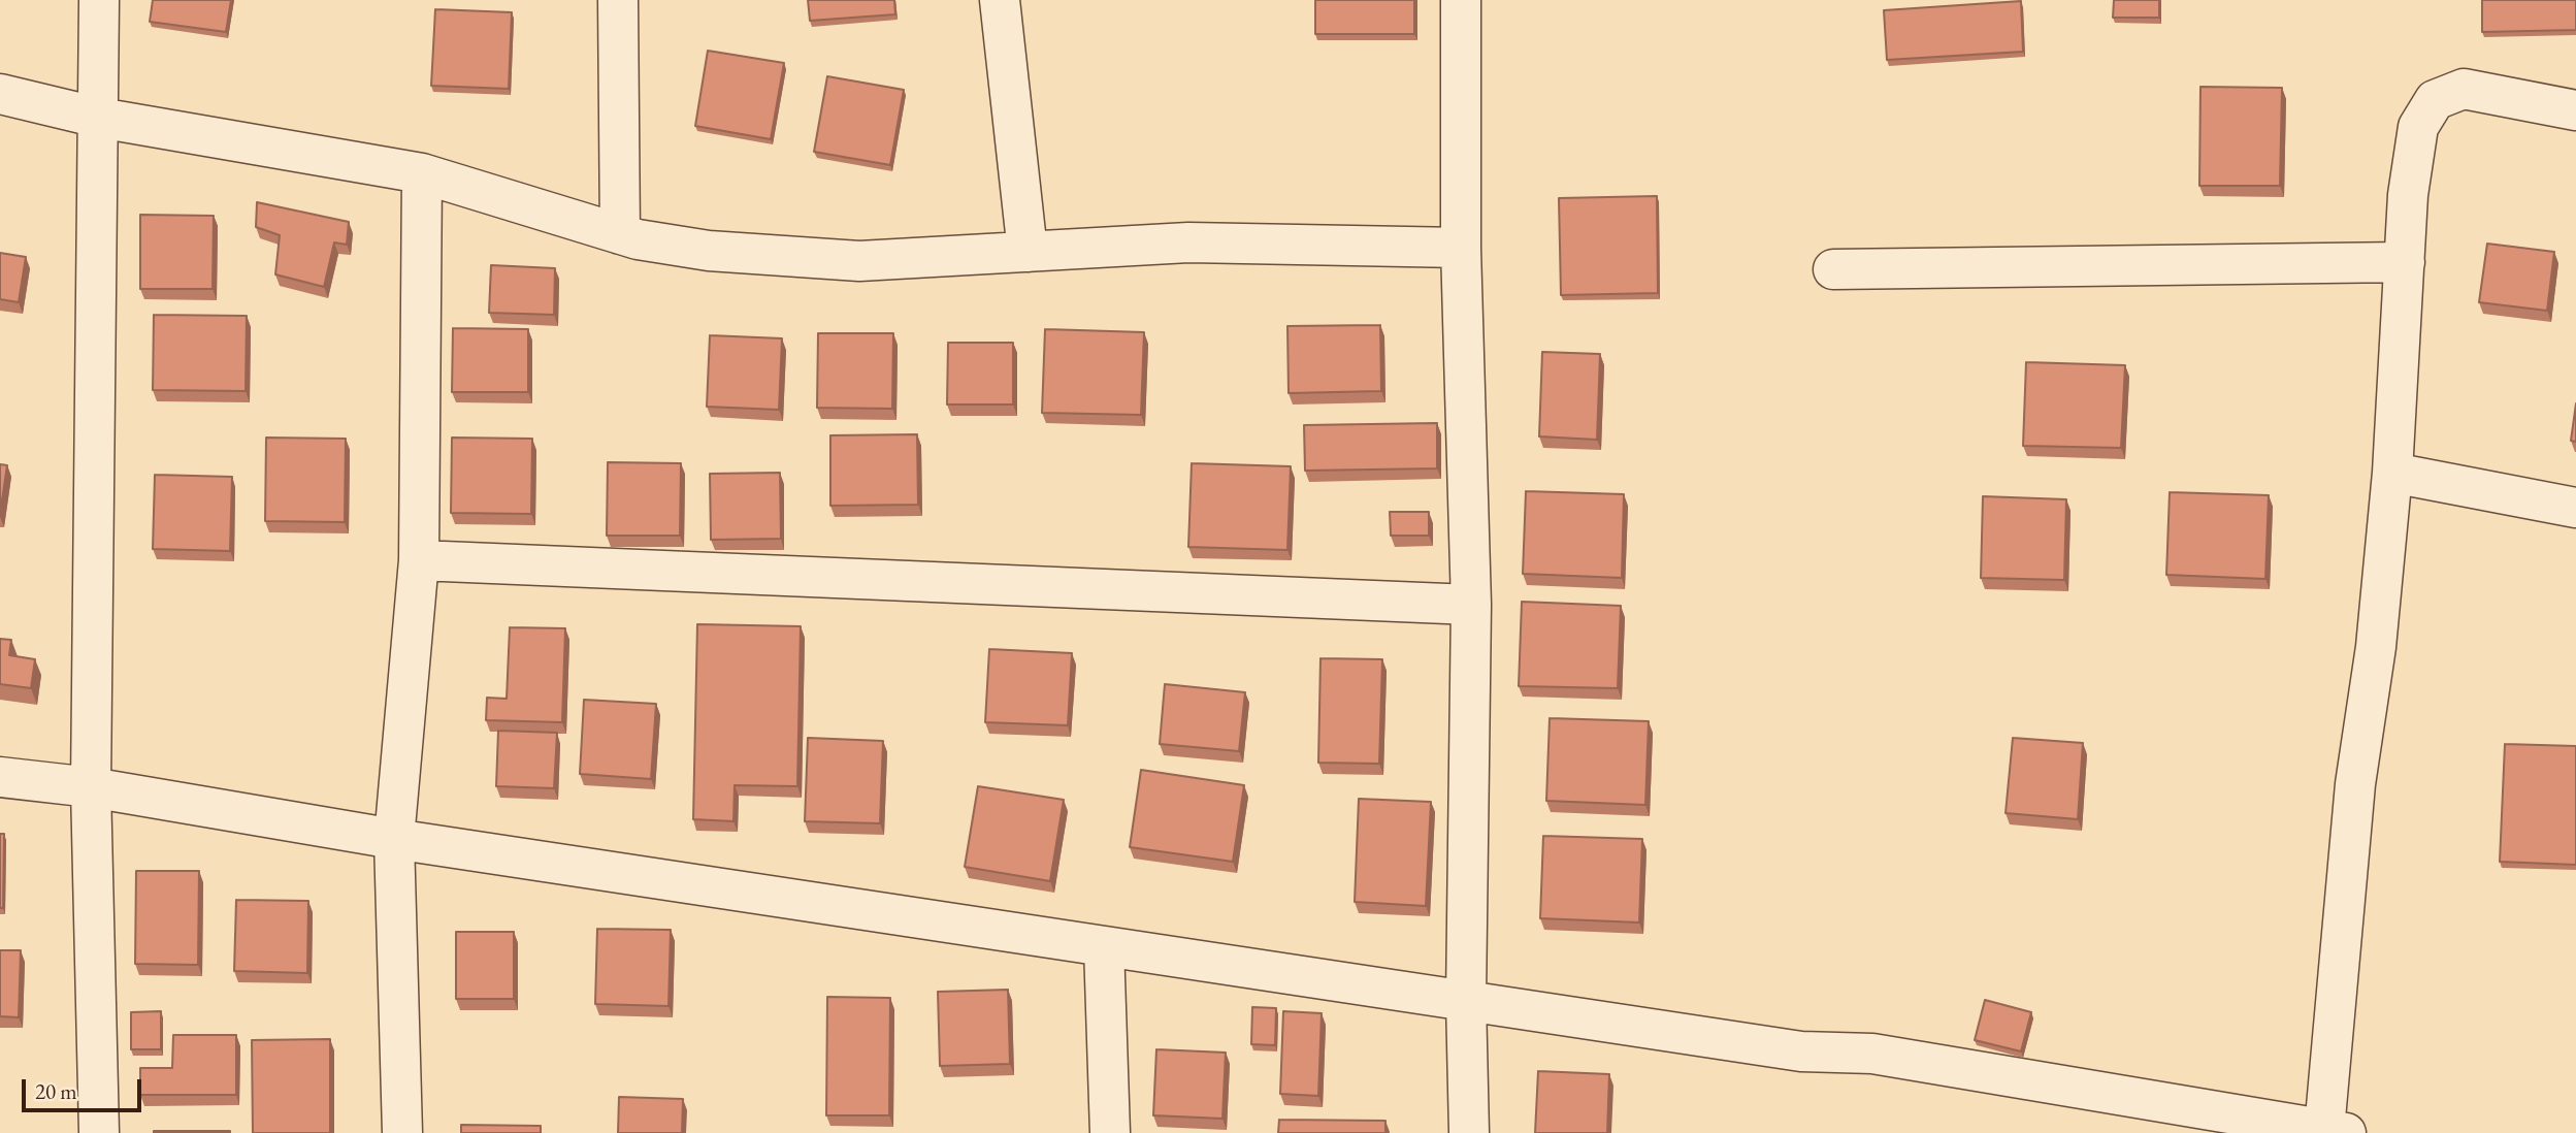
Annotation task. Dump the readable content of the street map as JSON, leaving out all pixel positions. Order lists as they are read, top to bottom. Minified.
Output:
{"scale_bar":"20 m"}
